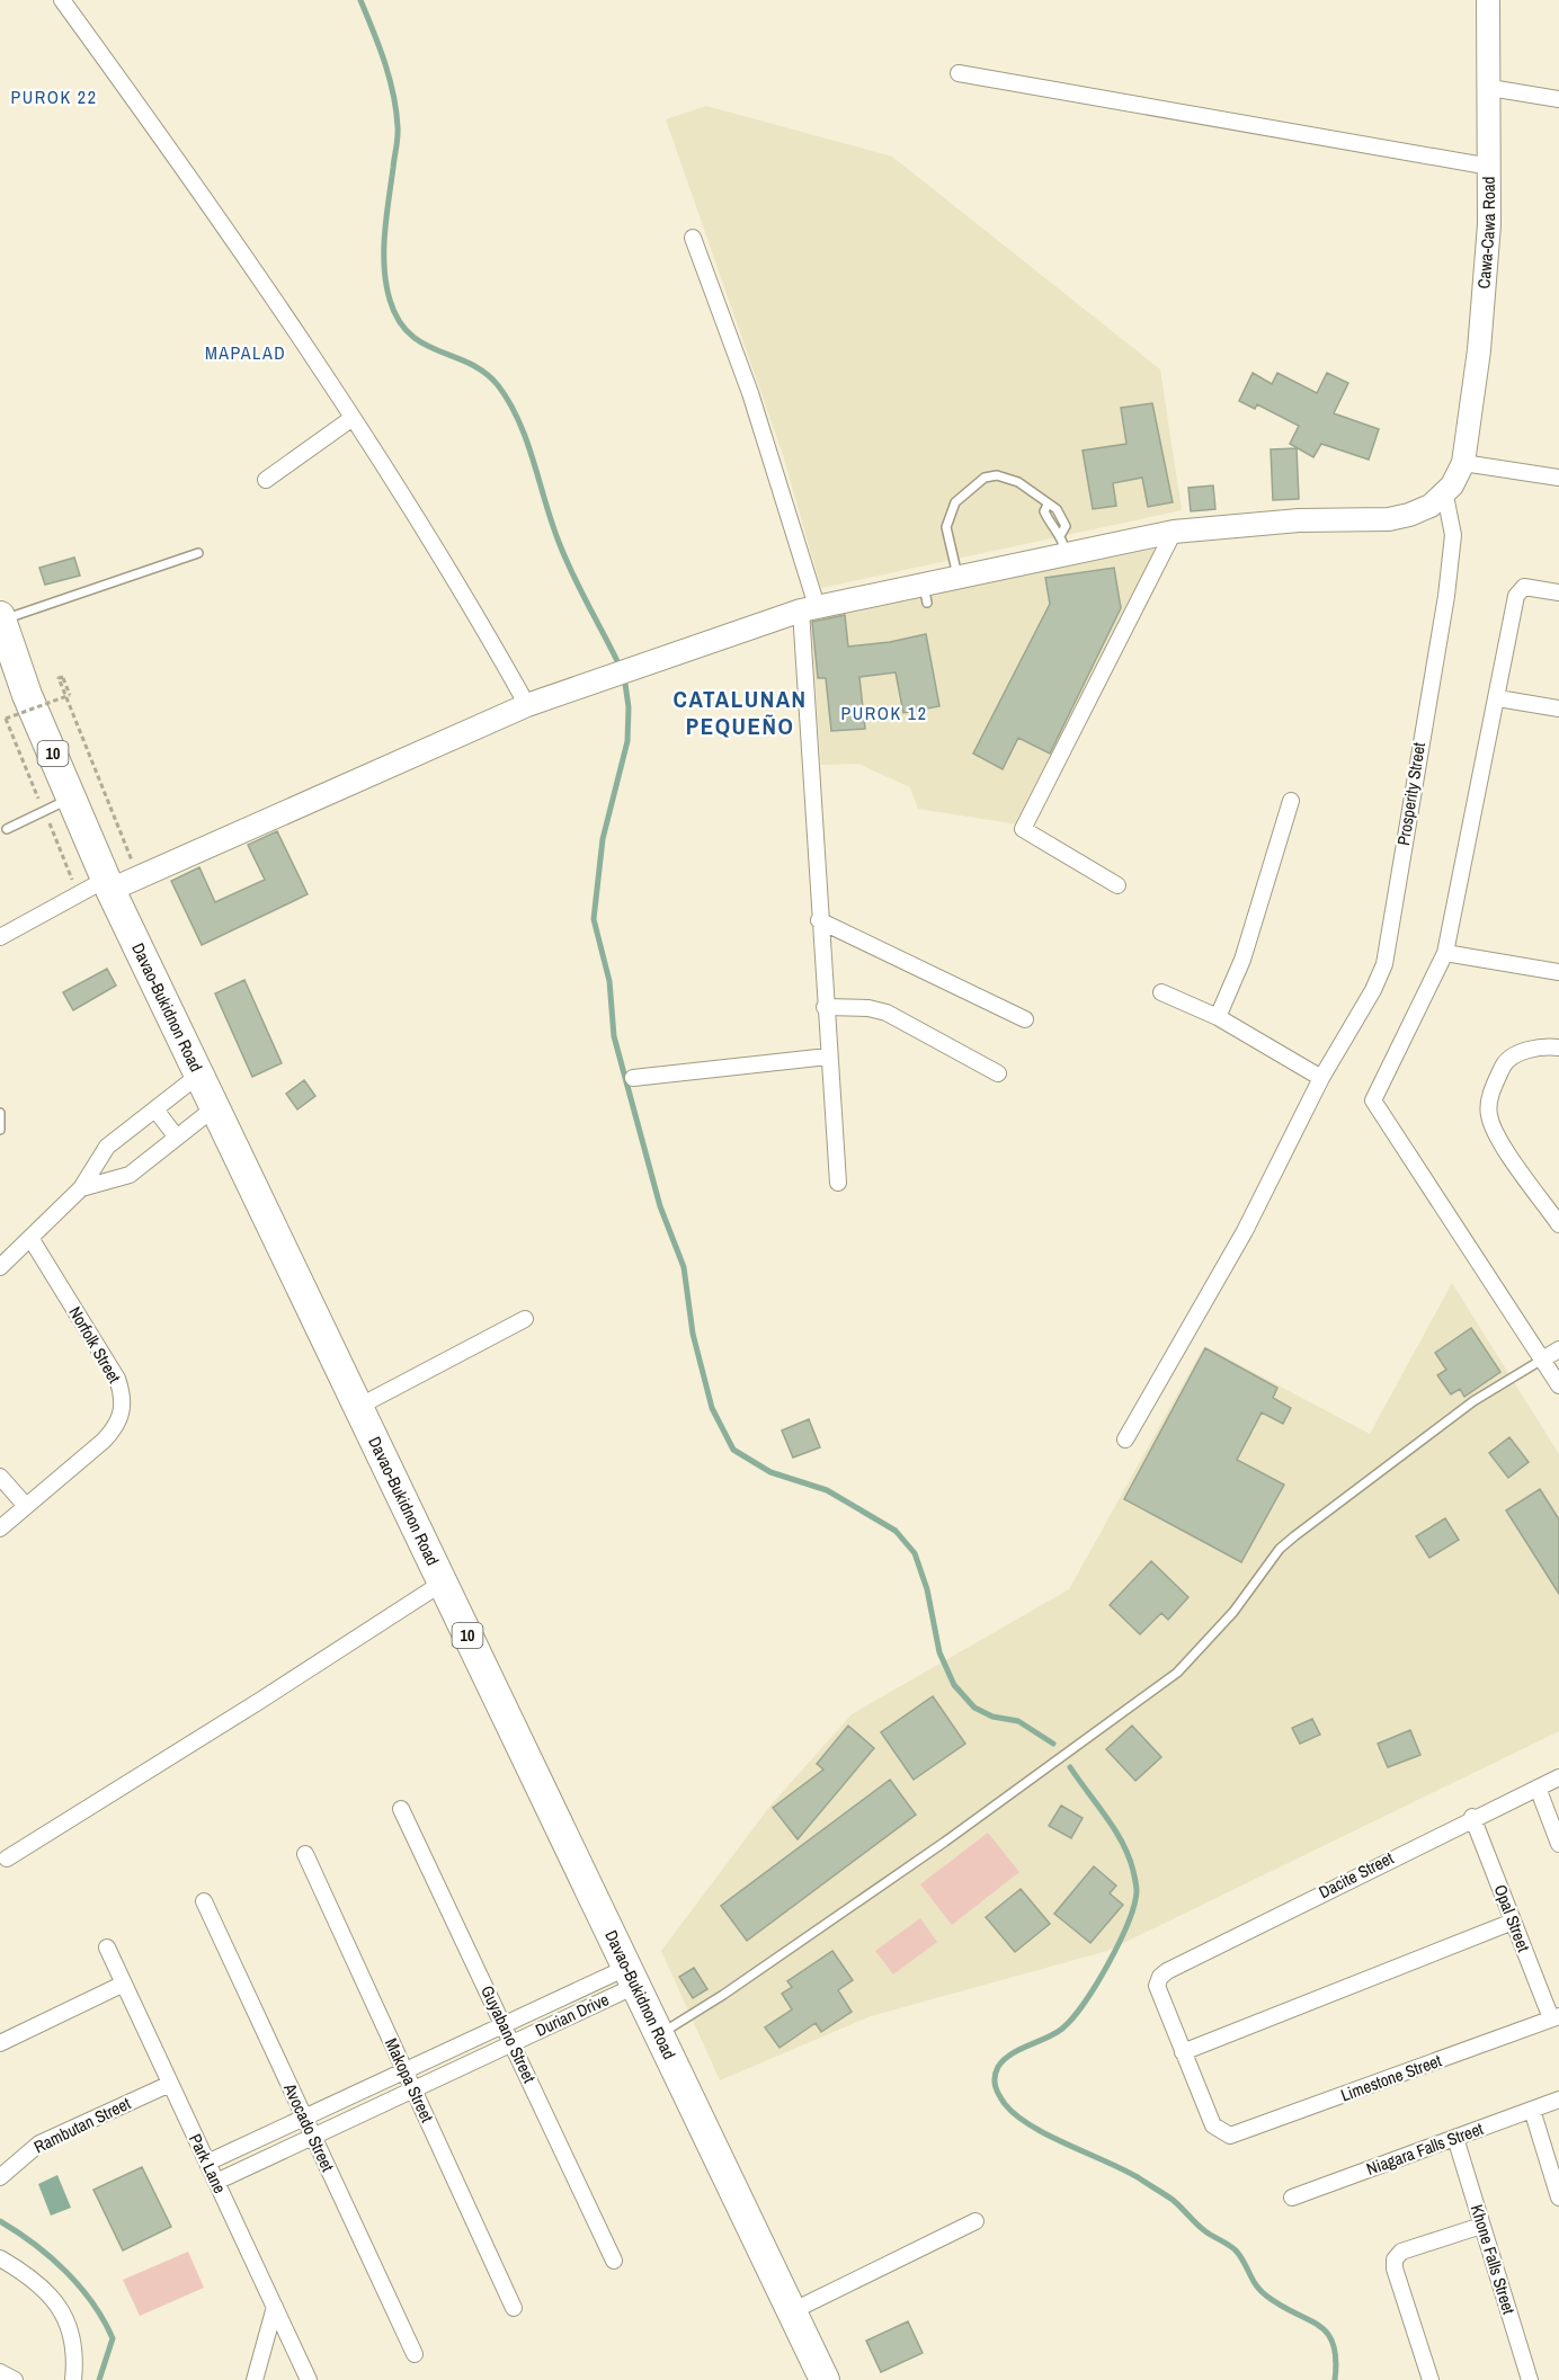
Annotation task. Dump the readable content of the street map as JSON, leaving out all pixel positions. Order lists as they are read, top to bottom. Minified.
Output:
{"streets":{"highway":["10","Davao-Bukidnon Road"],"street":["Cawa-Cawa Road","Prosperity Street","Norfolk Street","Dacite Street","Opal Street","Durian Drive","Guyabano Street","Limestone Street","Makopa Street","Rambutan Street","Avocado Street","Niagara Falls Street","Park Lane","Khone Falls Street"]},"crossings":[["Davao-Bukidnon Road","Durian Drive"],["Dacite Street","Opal Street"],["Dacite Street","Limestone Street"],["Opal Street","Limestone Street"],["Durian Drive","Guyabano Street"],["Durian Drive","Makopa Street"],["Durian Drive","Avocado Street"],["Durian Drive","Park Lane"],["Rambutan Street","Park Lane"],["Niagara Falls Street","Khone Falls Street"]],"districts":["PUROK 22","MAPALAD","CATALUNAN PEQUEÑO","PUROK 12"]}
